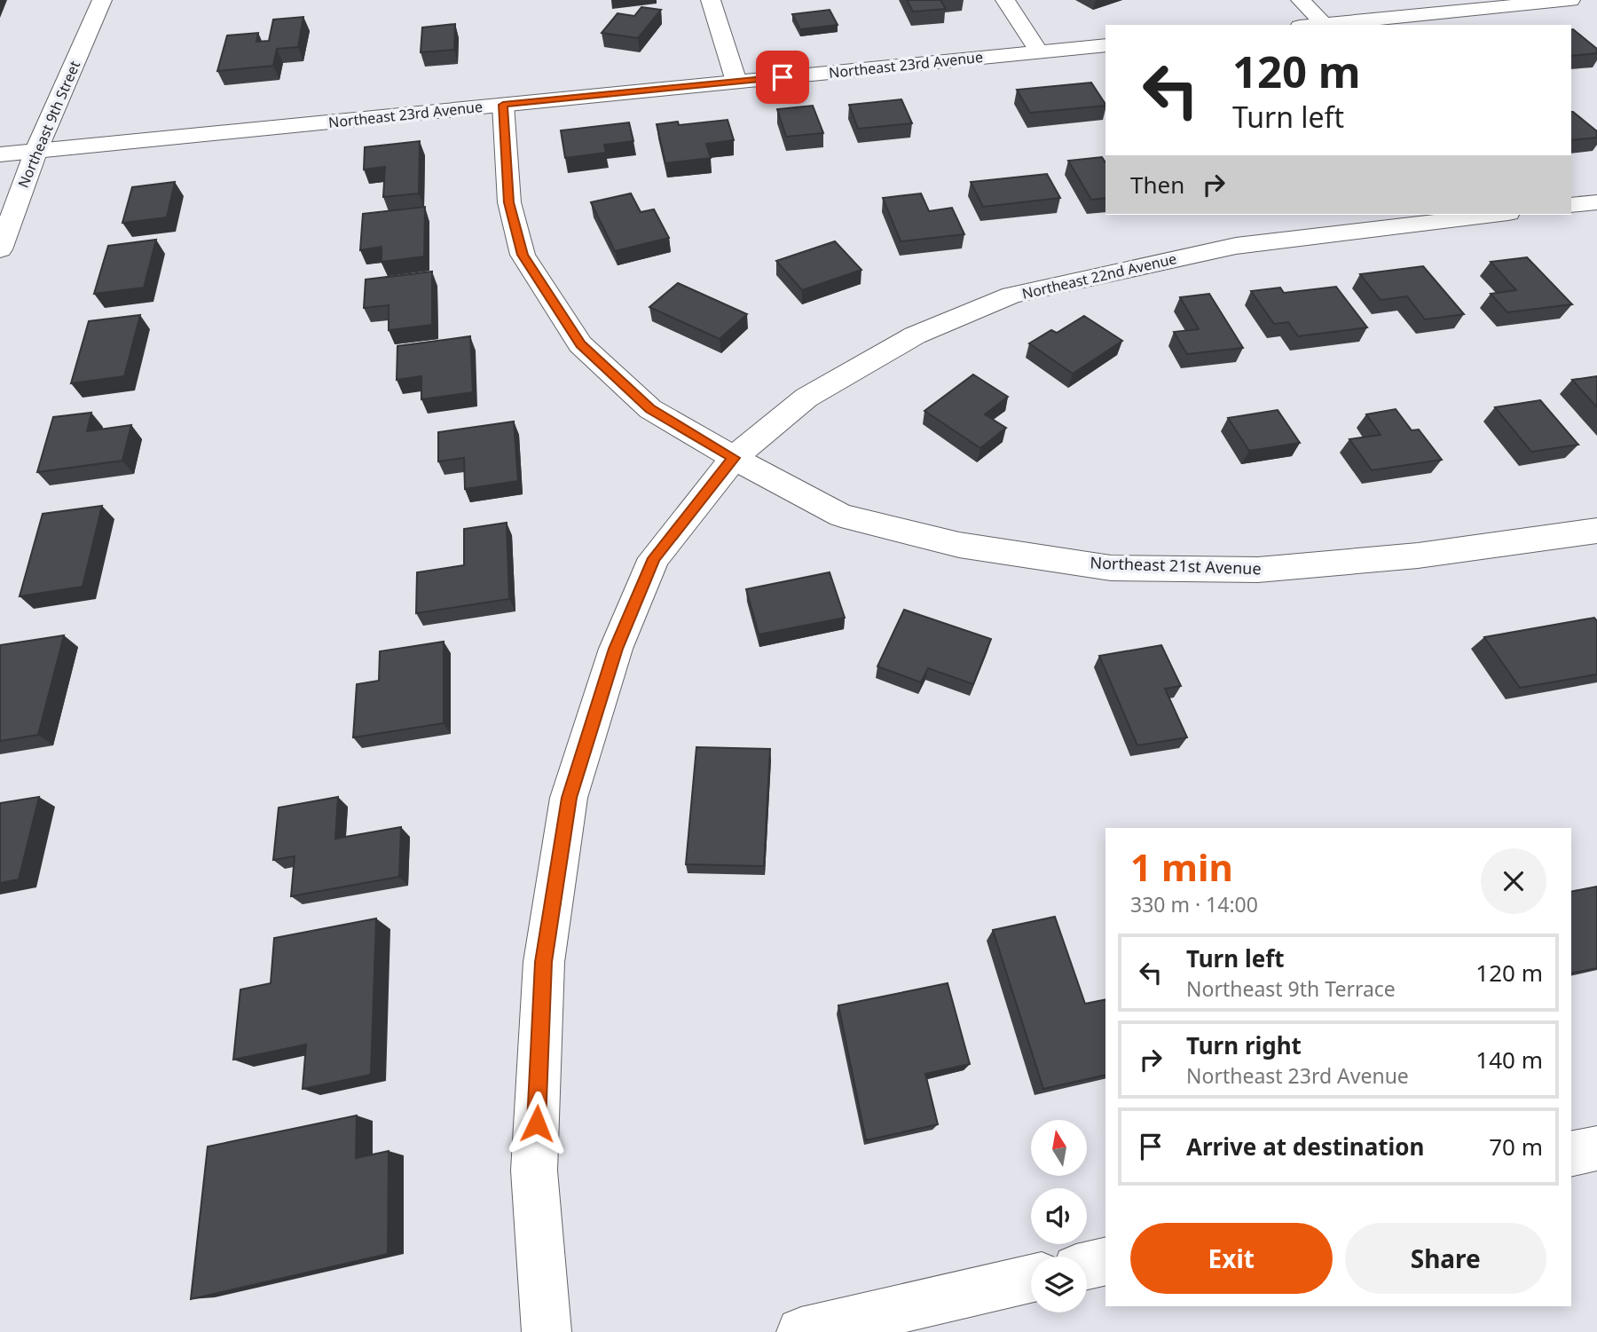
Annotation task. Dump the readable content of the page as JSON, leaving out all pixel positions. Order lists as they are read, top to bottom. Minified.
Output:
{"streets":{"street":["Northeast 23rd Avenue","Northeast 9th Street","Northeast 22nd Avenue","Northeast 21st Avenue"]},"crossings":[["Northeast 23rd Avenue","Northeast 9th Street"],["Northeast 23rd Avenue","Northeast 21st Avenue"],["Northeast 22nd Avenue","Northeast 21st Avenue"]],"north":"top","page":{"turn":["120 m","Turn left"],"then":"Then","heading":["1 min","330 m · 14:00"],"list":[{"name":"Turn left","note":"Northeast 9th Terrace","value":"120 m"},{"name":"Turn right","note":"Northeast 23rd Avenue","value":"140 m"},{"name":"Arrive at destination","value":"70 m"}],"buttons":["Exit","Share"]}}
